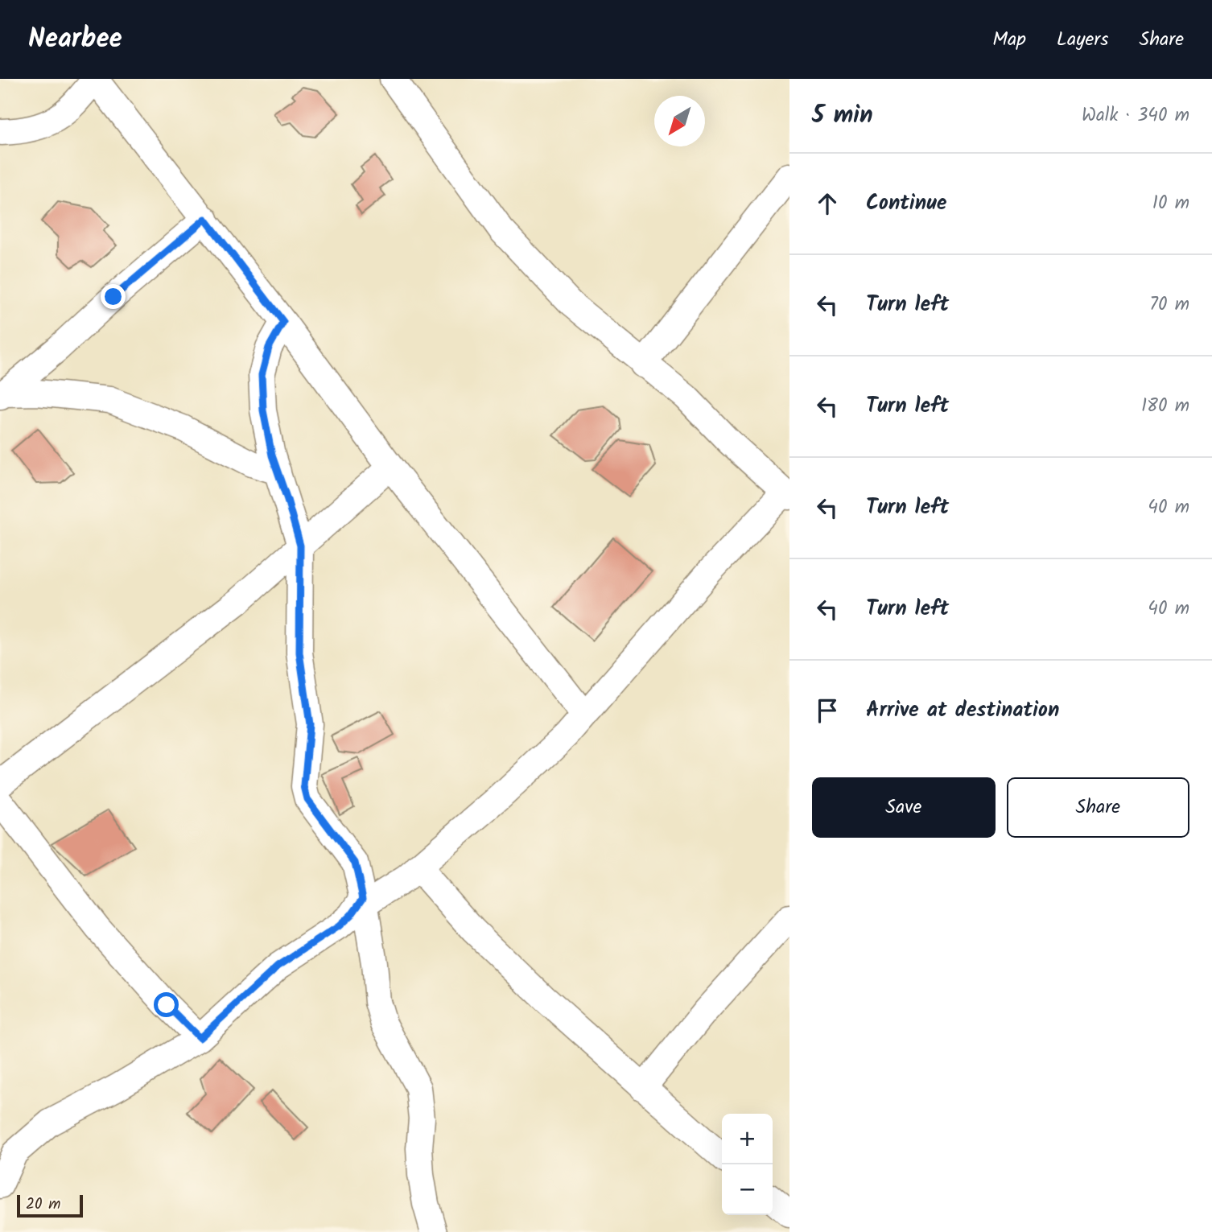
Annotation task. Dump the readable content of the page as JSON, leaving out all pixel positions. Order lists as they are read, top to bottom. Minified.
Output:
{"scale_bar":"20 m","north":"bottom left","page":{"header":"Nearbee","nav":["Map","Layers","Share"],"heading":["5 min","Walk · 340 m"],"list":[["Continue","10 m"],["Turn left","70 m"],["Turn left","180 m"],["Turn left","40 m"],["Turn left","40 m"],"Arrive at destination"],"buttons":["Save","Share"],"map_buttons":["+","−"],"scale":"20 m"}}
